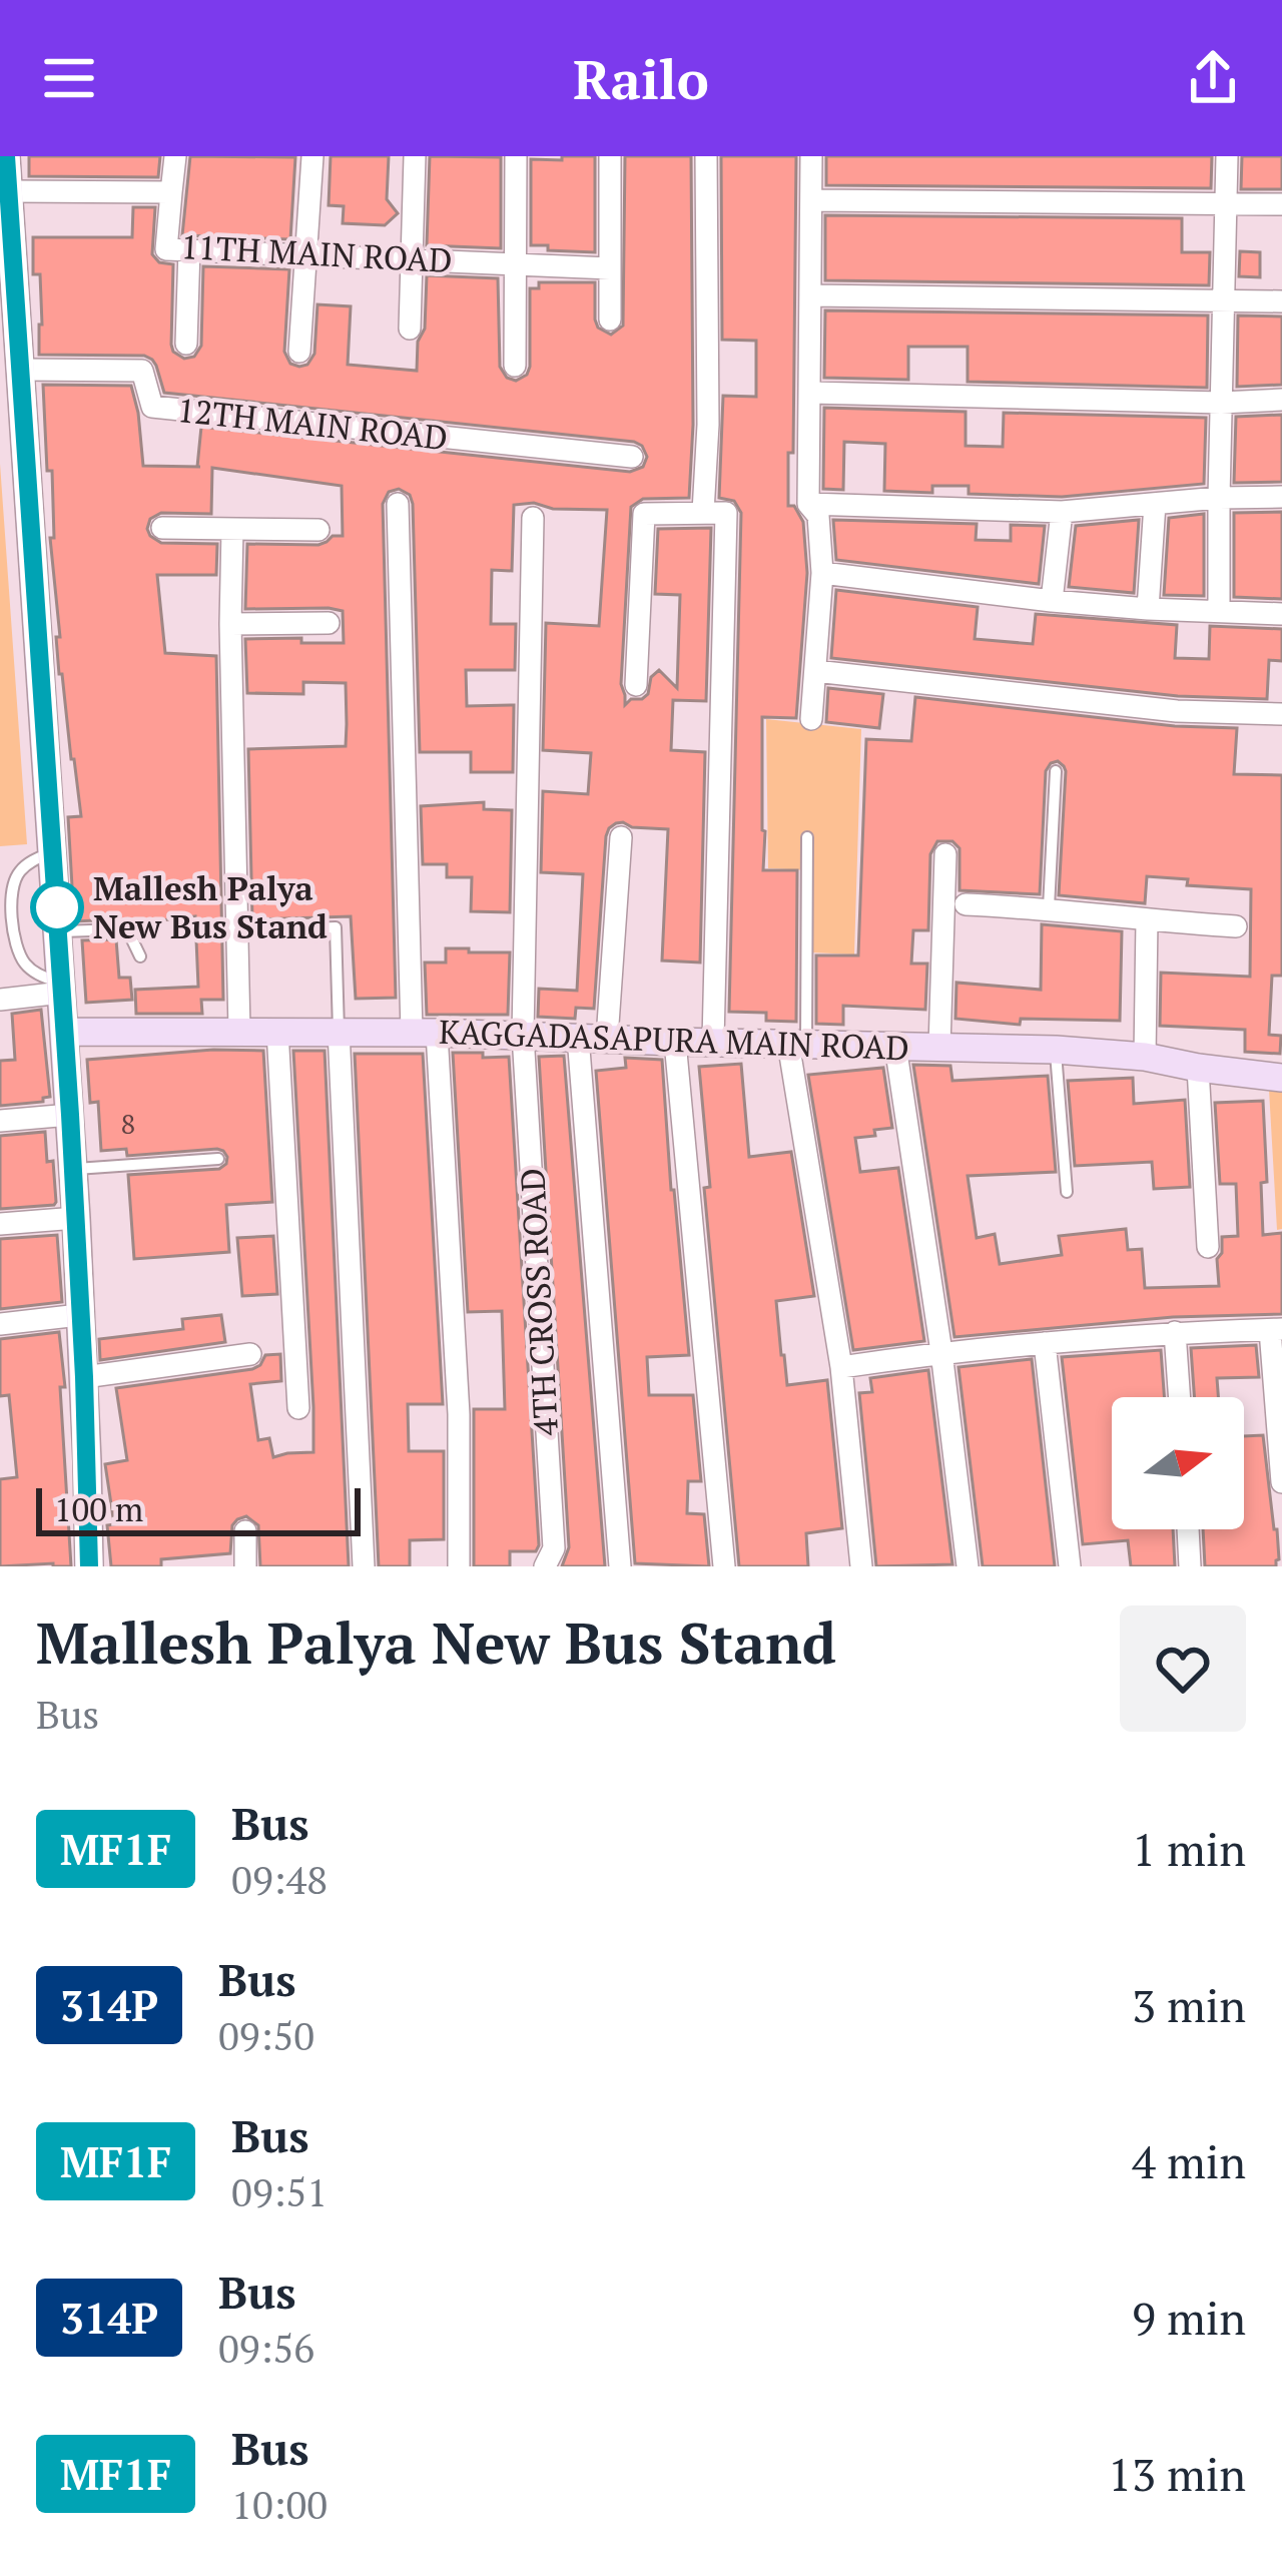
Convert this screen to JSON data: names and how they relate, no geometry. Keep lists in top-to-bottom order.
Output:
{
  "streets": {
    "main road": ["KAGGADASAPURA MAIN ROAD"],
    "street": ["11TH MAIN ROAD", "12TH MAIN ROAD", "4TH CROSS ROAD"]
  },
  "crossings": [
    ["KAGGADASAPURA MAIN ROAD", "4TH CROSS ROAD"]
  ],
  "places": ["Mallesh Palya New Bus Stand"],
  "lines": ["bus line MF1F"],
  "house_numbers": ["8"],
  "scale_bar": "100 m",
  "north": "right",
  "page": {
    "header": "Railo",
    "scale": "100 m",
    "heading": ["Mallesh Palya New Bus Stand", "Bus"],
    "list": [
      {
        "mark": "MF1F",
        "name": "Bus",
        "note": "09:48",
        "value": "1 min"
      },
      {
        "mark": "314P",
        "name": "Bus",
        "note": "09:50",
        "value": "3 min"
      },
      {
        "mark": "MF1F",
        "name": "Bus",
        "note": "09:51",
        "value": "4 min"
      },
      {
        "mark": "314P",
        "name": "Bus",
        "note": "09:56",
        "value": "9 min"
      },
      {
        "mark": "MF1F",
        "name": "Bus",
        "note": "10:00",
        "value": "13 min"
      }
    ]
  }
}
